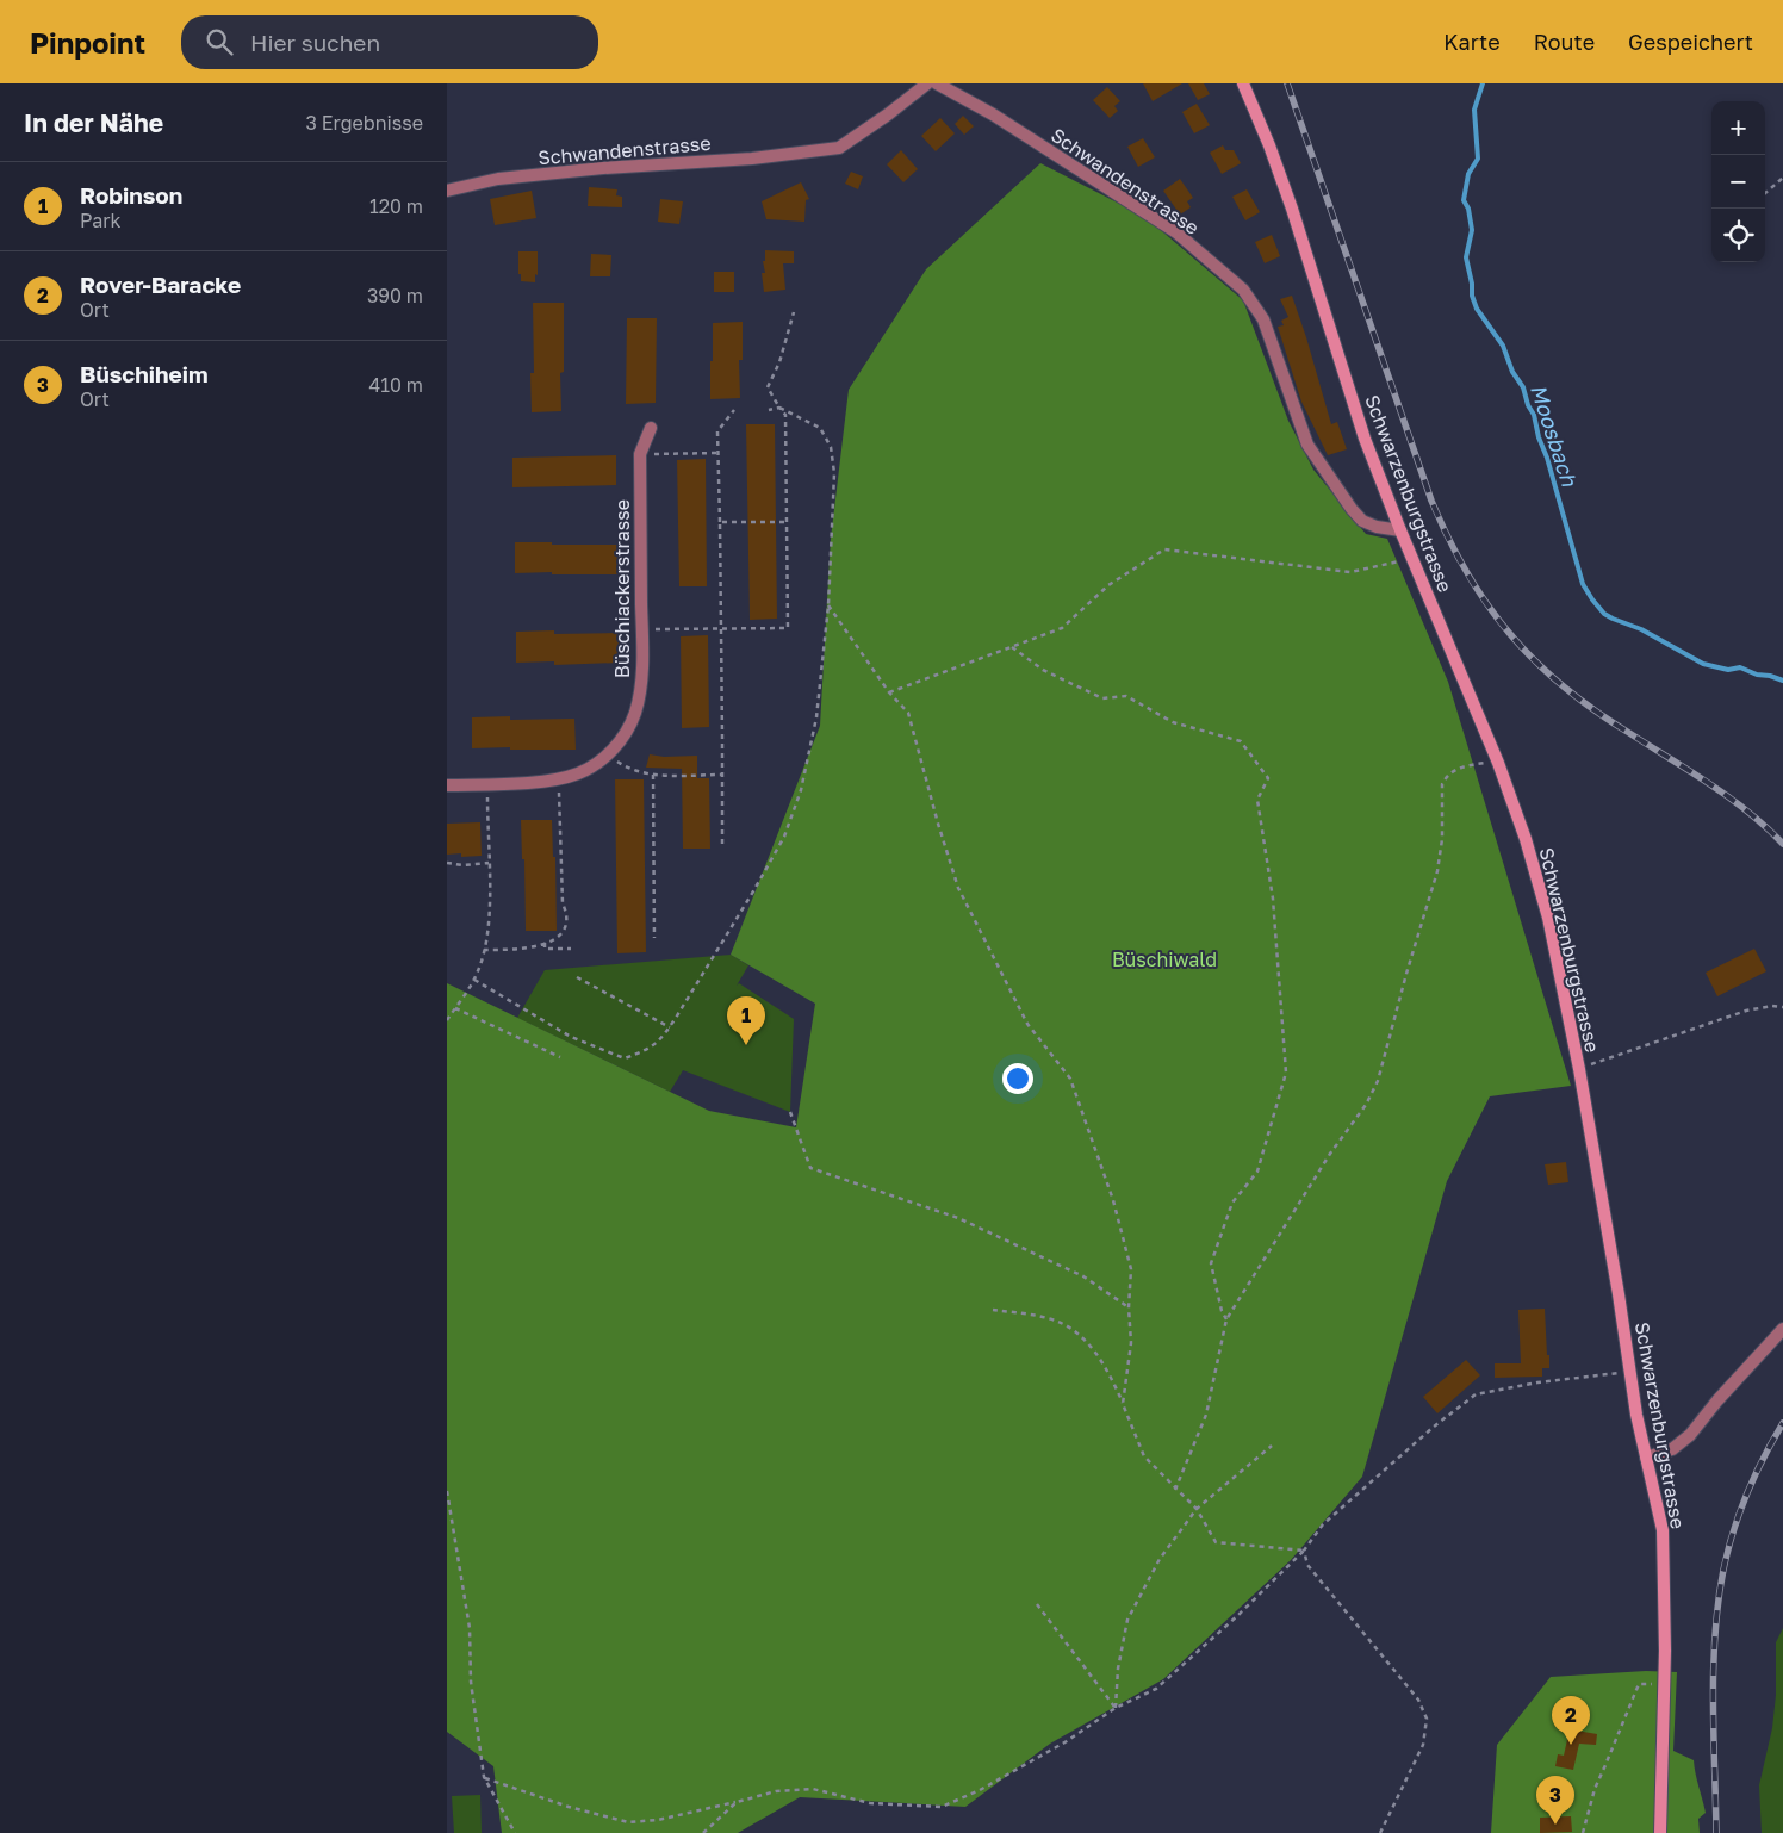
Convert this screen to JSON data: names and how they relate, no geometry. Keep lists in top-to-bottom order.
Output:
{
  "streets": {
    "main road": ["Schwarzenburgstrasse"],
    "street": ["Schwandenstrasse", "Büschiackerstrasse"]
  },
  "crossings": [
    ["Schwandenstrasse", "Schwarzenburgstrasse"]
  ],
  "water": ["Moosbach"],
  "parks": ["Büschiwald"],
  "page": {
    "header": "Pinpoint",
    "search": "Hier suchen",
    "nav": ["Karte", "Route", "Gespeichert"],
    "heading": ["In der Nähe", "3 Ergebnisse"],
    "map_buttons": ["+", "−"],
    "list": [
      {
        "mark": "1",
        "name": "Robinson",
        "note": "Park",
        "value": "120 m"
      },
      {
        "mark": "2",
        "name": "Rover-Baracke",
        "note": "Ort",
        "value": "390 m"
      },
      {
        "mark": "3",
        "name": "Büschiheim",
        "note": "Ort",
        "value": "410 m"
      }
    ],
    "pins": ["1", "2", "3"]
  }
}
